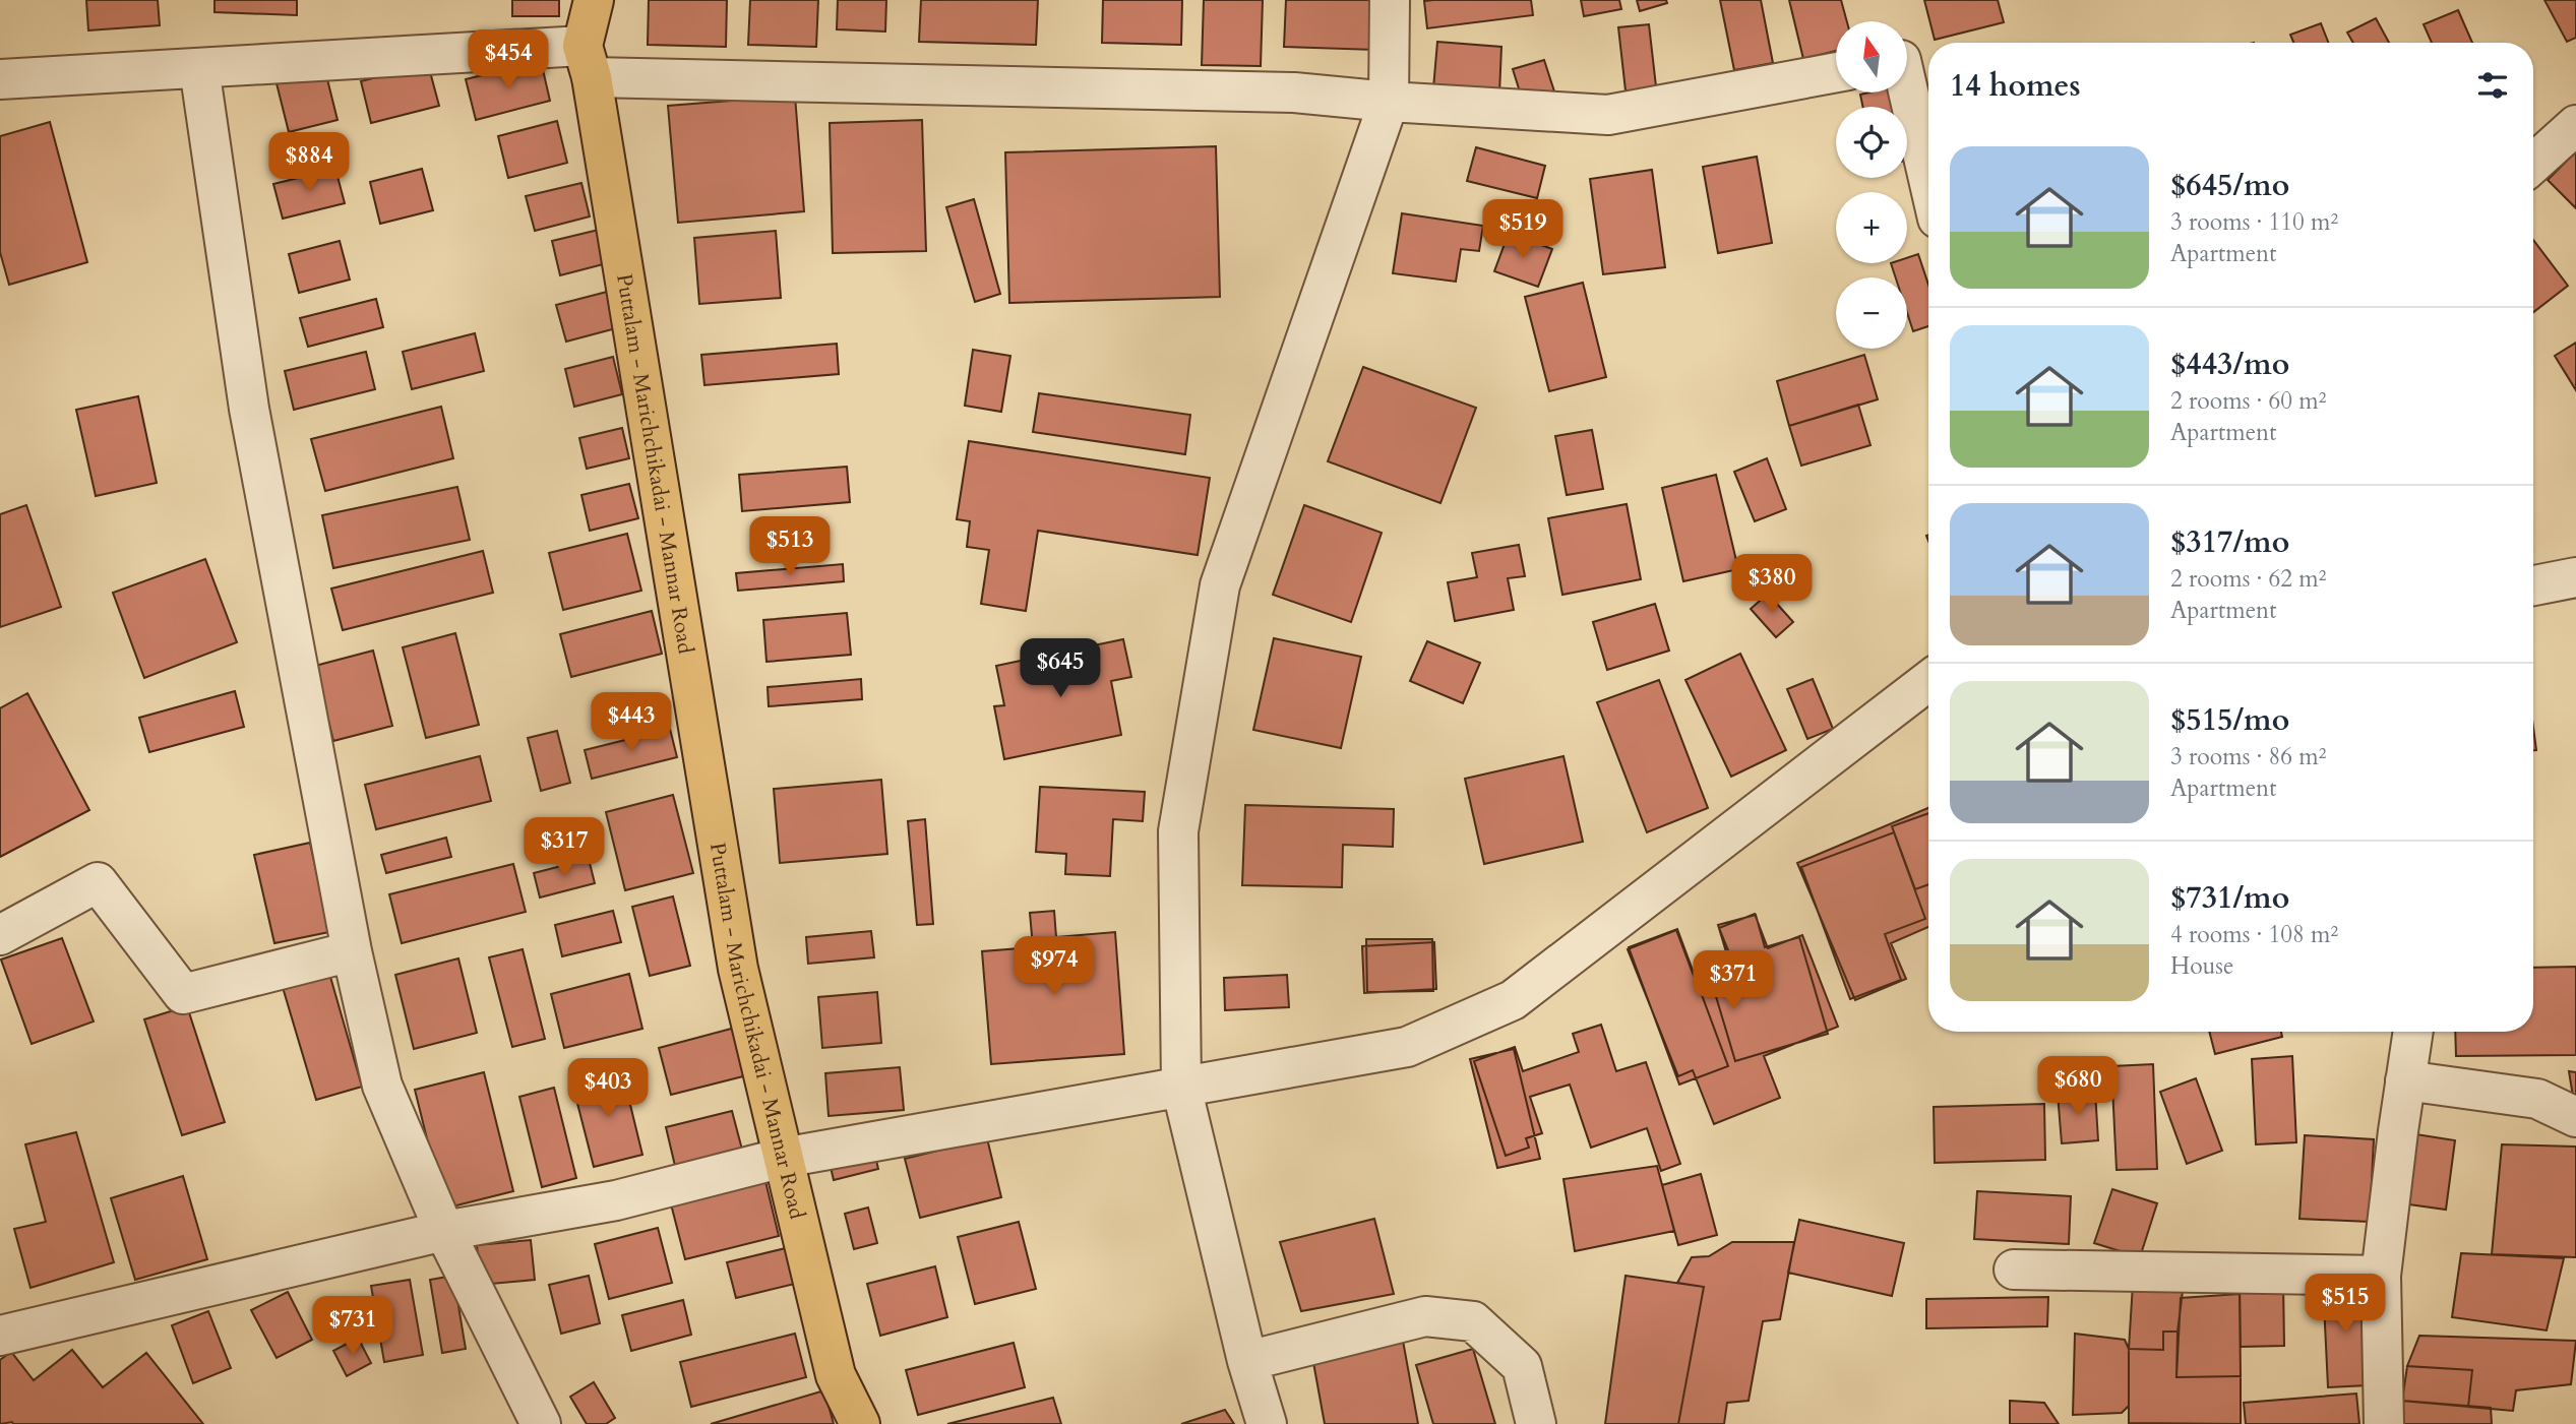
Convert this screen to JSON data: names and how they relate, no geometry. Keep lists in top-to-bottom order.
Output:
{
  "streets": {
    "main road": ["Puttalam - Marichchikadai - Mannar Road"]
  },
  "north": "top",
  "page": {
    "map_buttons": ["+", "−"],
    "price": [
      "$454",
      "$884",
      "$519",
      "$513",
      "$380",
      "$645",
      "$443",
      "$317",
      "$974",
      "$371",
      "$680",
      "$403",
      "$515",
      "$731"
    ],
    "heading": "14 homes",
    "list": [
      {
        "name": "$645/mo",
        "note": "3 rooms · 110 m² · Apartment"
      },
      {
        "name": "$443/mo",
        "note": "2 rooms · 60 m² · Apartment"
      },
      {
        "name": "$317/mo",
        "note": "2 rooms · 62 m² · Apartment"
      },
      {
        "name": "$515/mo",
        "note": "3 rooms · 86 m² · Apartment"
      },
      {
        "name": "$731/mo",
        "note": "4 rooms · 108 m² · House"
      }
    ]
  }
}
